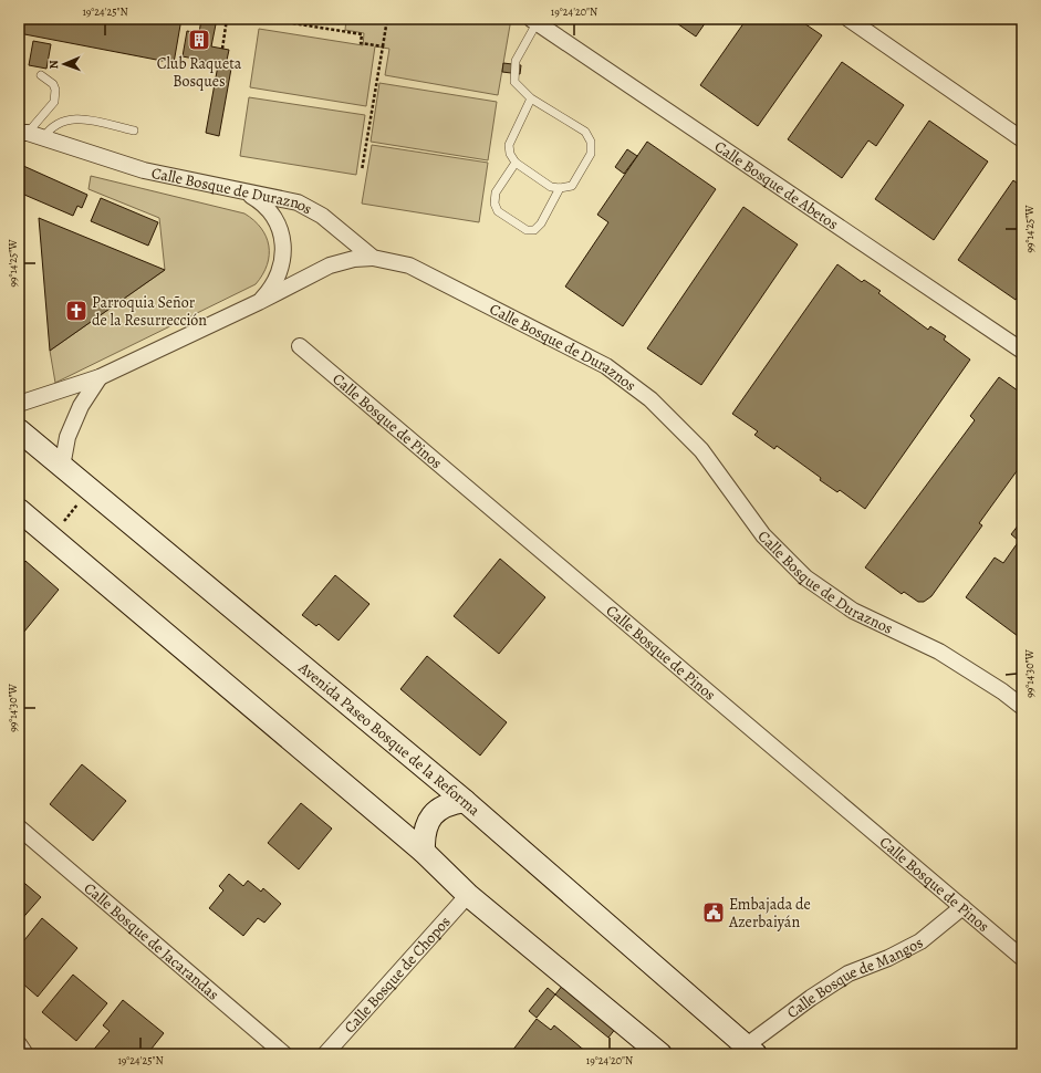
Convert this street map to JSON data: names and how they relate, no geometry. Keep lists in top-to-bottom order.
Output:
{
  "streets": {
    "main road": ["Avenida Paseo Bosque de la Reforma"],
    "street": [
      "Calle Bosque de Abetos",
      "Calle Bosque de Duraznos",
      "Calle Bosque de Pinos",
      "Calle Bosque de Jacarandas",
      "Calle Bosque de Chopos",
      "Calle Bosque de Mangos"
    ]
  },
  "crossings": [
    ["Calle Bosque de Pinos", "Calle Bosque de Mangos"],
    ["Avenida Paseo Bosque de la Reforma", "Calle Bosque de Mangos"]
  ],
  "places": {
    "building": ["Club Raqueta Bosques"],
    "church": ["Parroquia Señor de la Resurrección"],
    "public building": ["Embajada de Azerbaiyán"]
  },
  "north": "left",
  "coordinates": [
    "19°24'25\"N",
    "19°24'20\"N",
    "99°14'25\"W",
    "99°14'30\"W"
  ]
}
